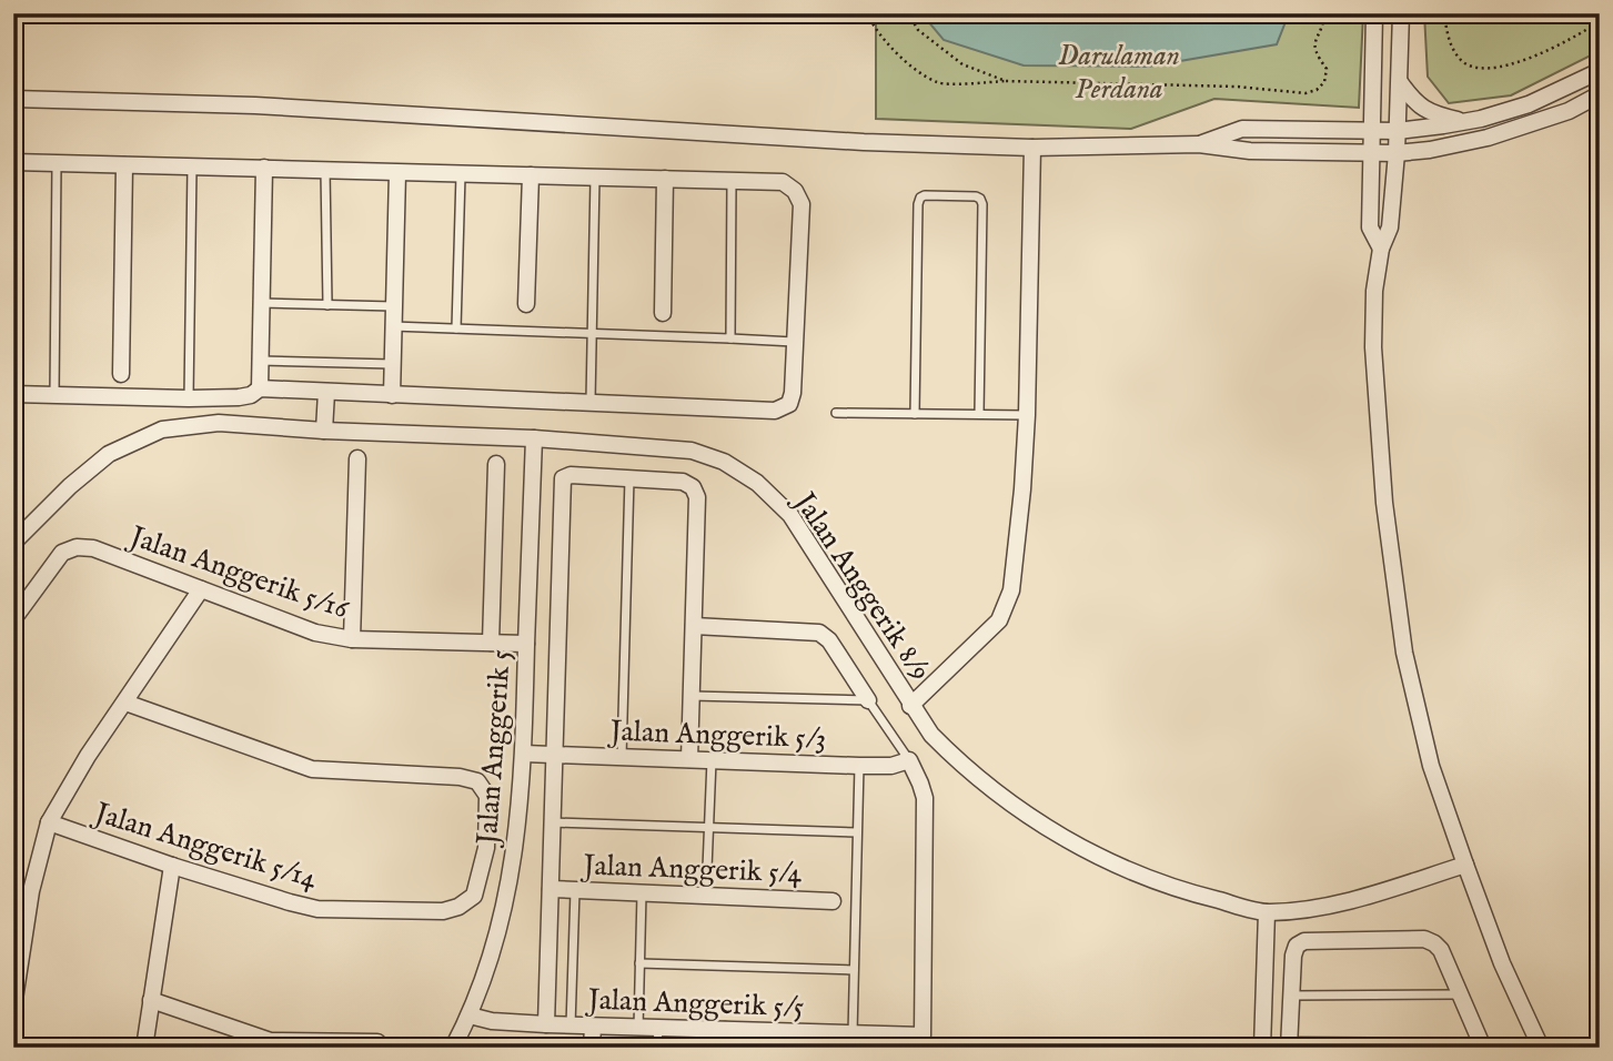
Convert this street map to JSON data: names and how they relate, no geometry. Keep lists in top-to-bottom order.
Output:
{
  "streets": {
    "street": [
      "Jalan Anggerik 5/16",
      "Jalan Anggerik 8/9",
      "Jalan Anggerik 5/3",
      "Jalan Anggerik 5",
      "Jalan Anggerik 5/14",
      "Jalan Anggerik 5/4",
      "Jalan Anggerik 5/5"
    ]
  },
  "crossings": [
    ["Jalan Anggerik 5/16", "Jalan Anggerik 5"],
    ["Jalan Anggerik 8/9", "Jalan Anggerik 5"],
    ["Jalan Anggerik 5/3", "Jalan Anggerik 5"],
    ["Jalan Anggerik 5", "Jalan Anggerik 5/5"]
  ],
  "parks": ["Darulaman Perdana"]
}
